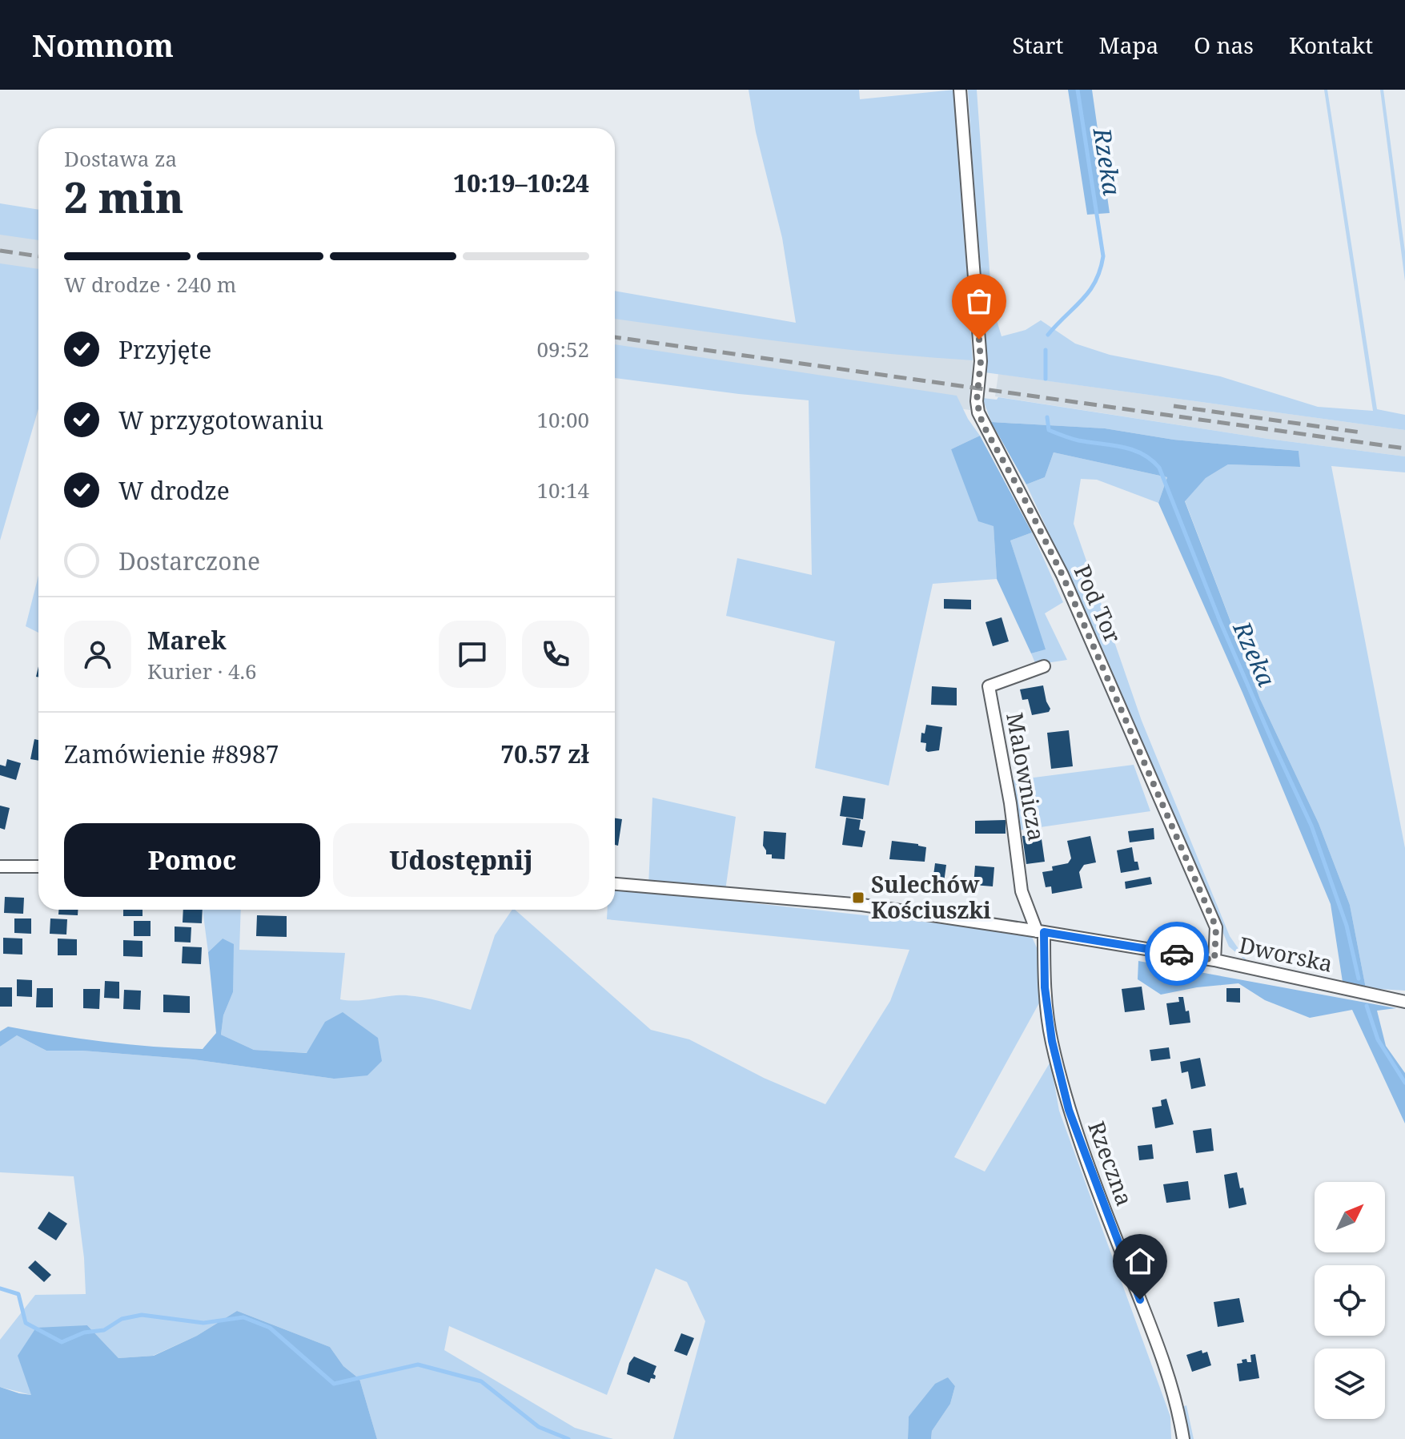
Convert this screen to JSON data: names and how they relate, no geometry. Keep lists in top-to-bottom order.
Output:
{
  "streets": {
    "street": [
      "Pod Tor",
      "Malownicza",
      "Dworska",
      "Rzeczna"
    ]
  },
  "crossings": [
    ["Pod Tor", "Dworska"],
    ["Malownicza", "Dworska"],
    ["Malownicza", "Rzeczna"],
    ["Dworska", "Rzeczna"]
  ],
  "water": ["Rzeka"],
  "places": {
    "transit": ["Sulechów Kościuszki"]
  },
  "north": "top right",
  "page": {
    "header": "Nomnom",
    "nav": [
      "Start",
      "Mapa",
      "O nas",
      "Kontakt"
    ],
    "heading": ["2 min", "Dostawa za", "10:19–10:24"],
    "panel": [
      "Marek",
      "Kurier · 4.6",
      "Zamówienie #8987",
      "70.57 zł"
    ],
    "bar": "W drodze · 240 m",
    "list": [
      ["Przyjęte", "09:52"],
      ["W przygotowaniu", "10:00"],
      ["W drodze", "10:14"],
      "Dostarczone"
    ],
    "buttons": ["Pomoc", "Udostępnij"]
  }
}
